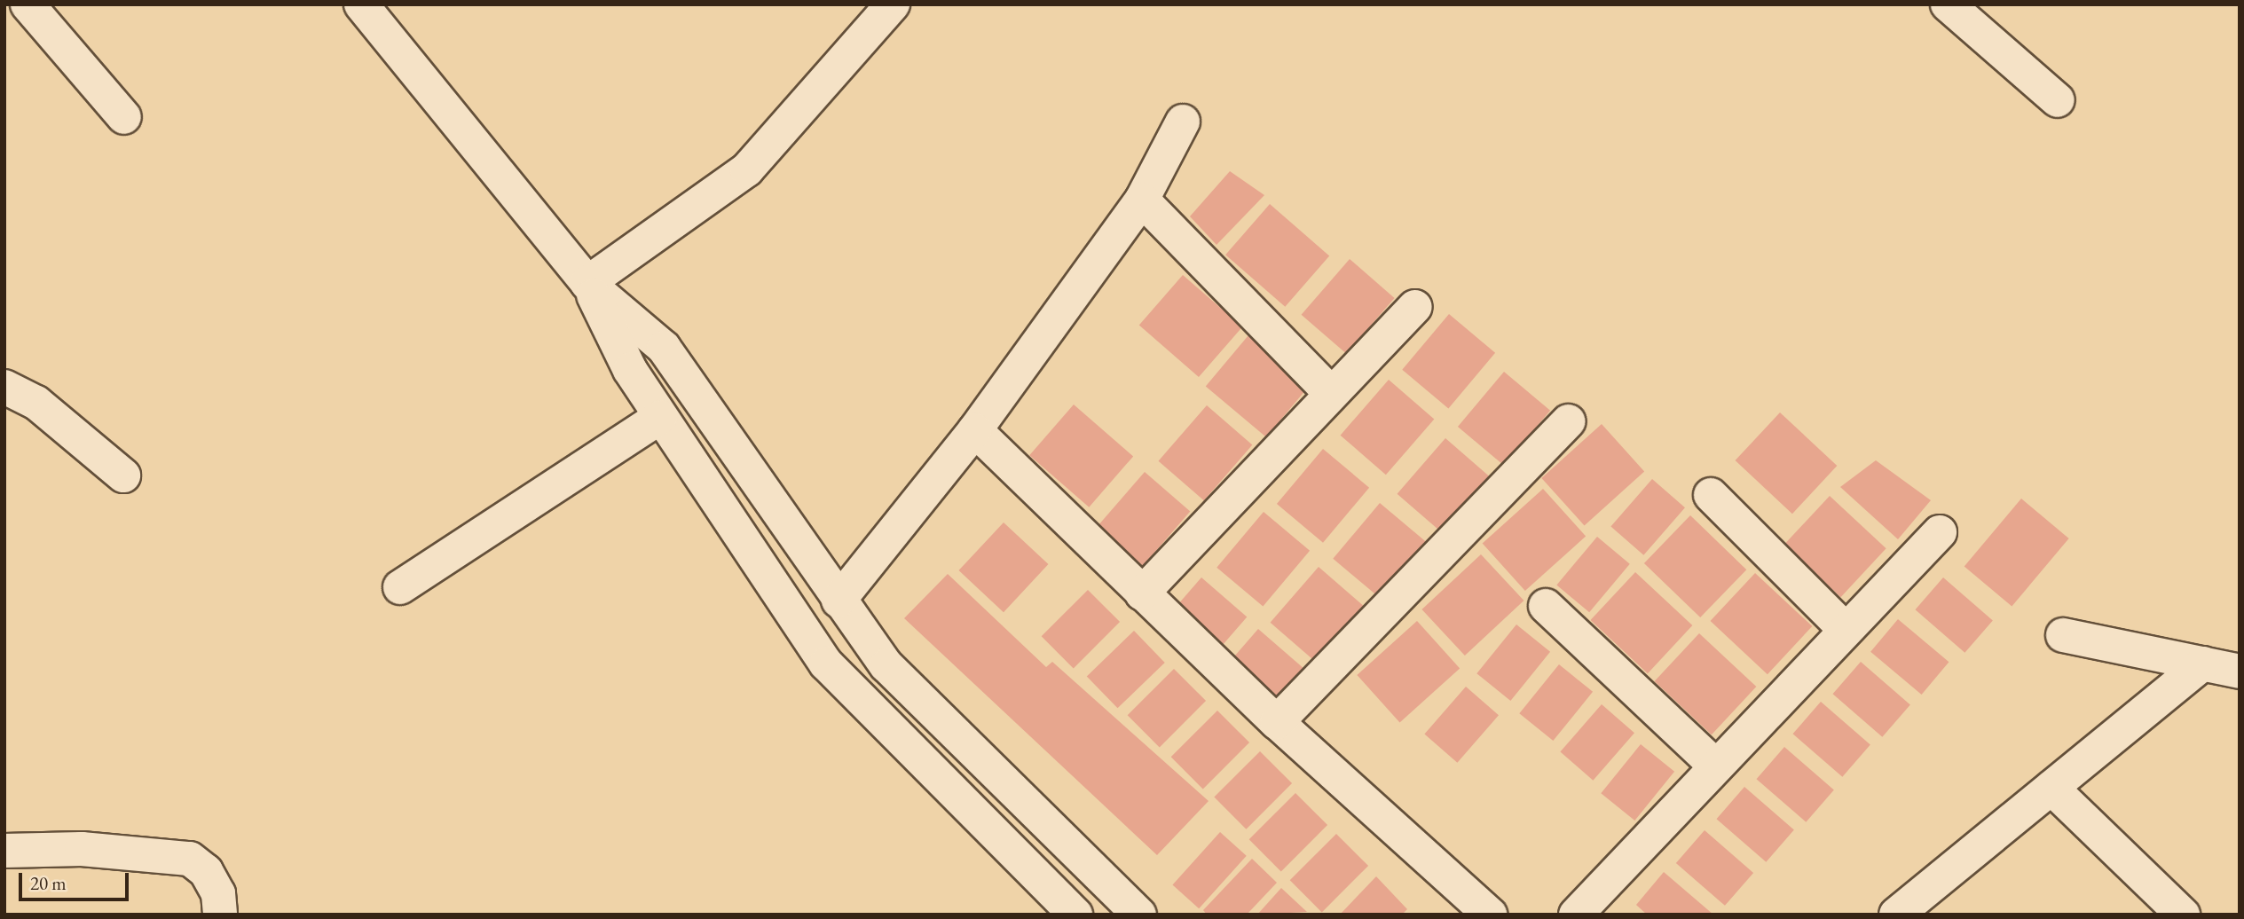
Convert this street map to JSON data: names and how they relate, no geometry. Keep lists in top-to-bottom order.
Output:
{
  "scale_bar": "20 m"
}
